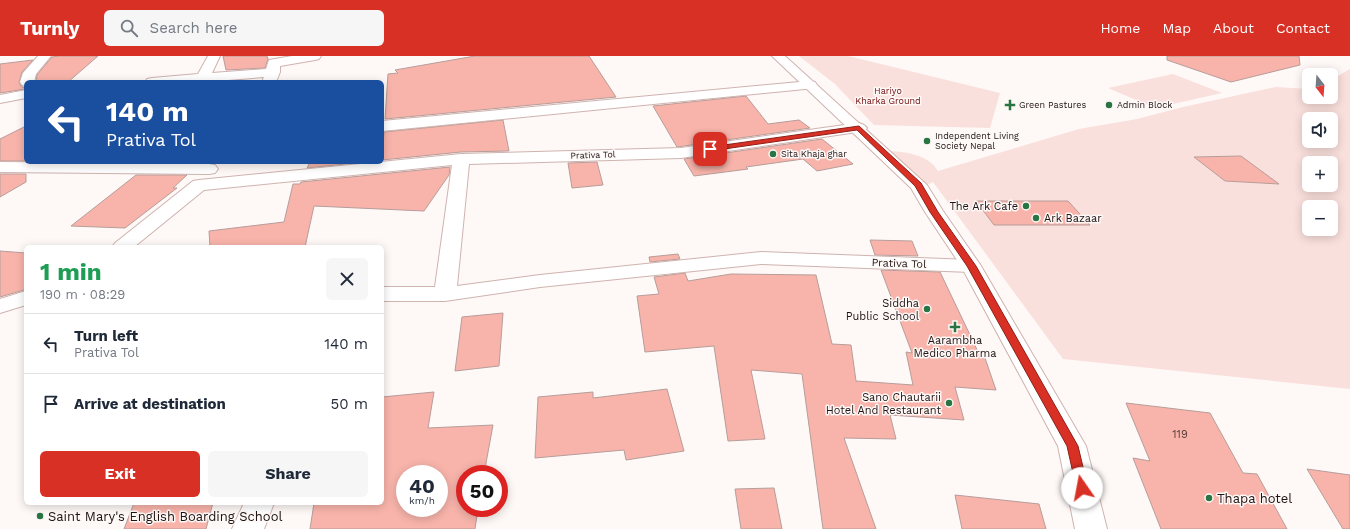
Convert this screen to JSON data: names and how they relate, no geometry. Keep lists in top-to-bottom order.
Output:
{
  "streets": {
    "street": ["Prativa Tol"]
  },
  "parks": ["Hariyo Kharka Ground"],
  "places": {
    "health": ["Green Pastures", "Aarambha Medico Pharma"],
    "other": [
      "Admin Block",
      "Independent Living Society Nepal",
      "Sita Khaja ghar",
      "The Ark Cafe",
      "Ark Bazaar",
      "Siddha Public School",
      "Sano Chautarii Hotel And Restaurant",
      "Thapa hotel",
      "Saint Mary's English Boarding School"
    ]
  },
  "house_numbers": ["119"],
  "north": "bottom",
  "page": {
    "header": "Turnly",
    "search": "Search here",
    "nav": [
      "Home",
      "Map",
      "About",
      "Contact"
    ],
    "map_buttons": ["+", "−"],
    "turn": ["140 m", "Prativa Tol"],
    "heading": ["1 min", "190 m · 08:29"],
    "list": [
      {
        "name": "Turn left",
        "note": "Prativa Tol",
        "value": "140 m"
      },
      {
        "name": "Arrive at destination",
        "value": "50 m"
      }
    ],
    "buttons": ["Exit", "Share"],
    "speed": "40 km/h",
    "limit": "50"
  }
}
